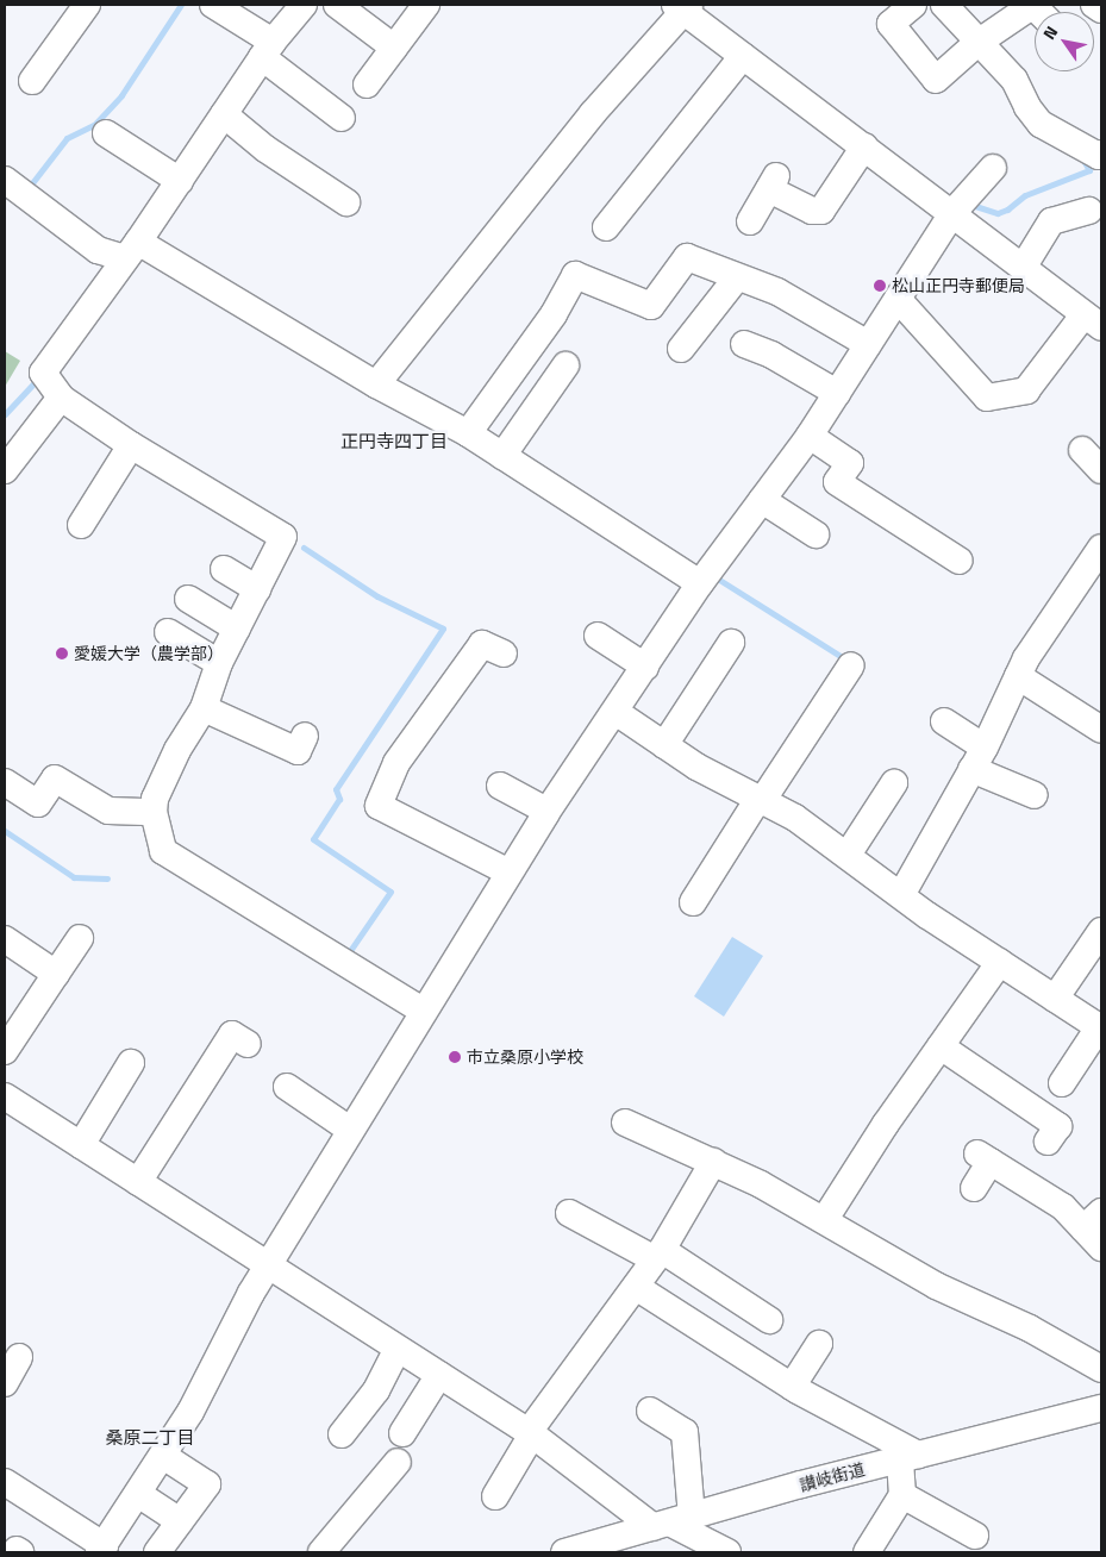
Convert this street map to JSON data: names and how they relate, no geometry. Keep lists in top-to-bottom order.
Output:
{
  "streets": {
    "street": ["讃岐街道"]
  },
  "districts": ["正円寺四丁目", "桑原二丁目"],
  "places": ["松山正円寺郵便局", "愛媛大学（農学部）", "市立桑原小学校"],
  "north": "top left"
}
